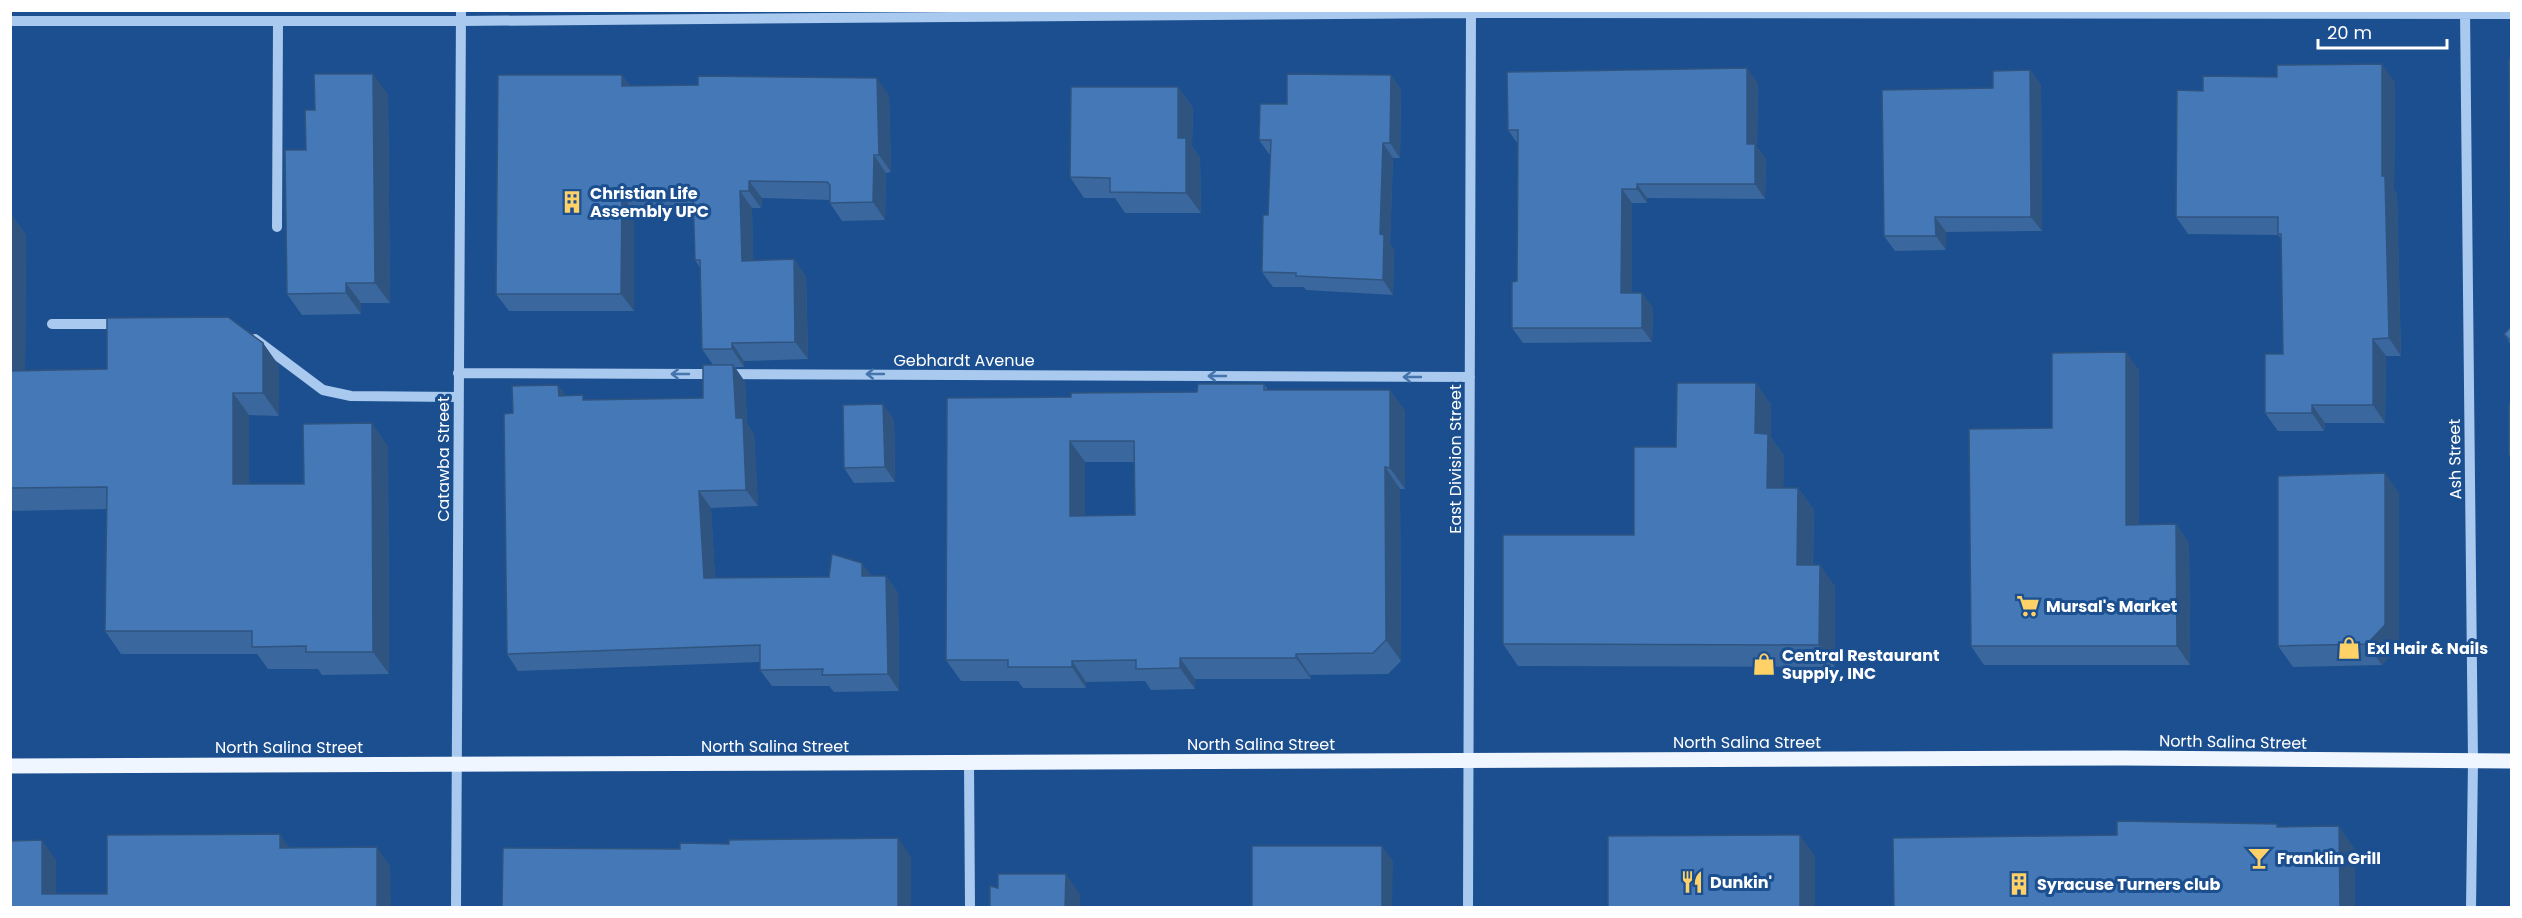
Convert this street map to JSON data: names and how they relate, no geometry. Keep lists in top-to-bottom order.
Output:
{
  "streets": {
    "main road": ["North Salina Street"],
    "street": [
      "Gebhardt Avenue",
      "Catawba Street",
      "East Division Street",
      "Ash Street"
    ]
  },
  "crossings": [
    ["Gebhardt Avenue", "Catawba Street"],
    ["Gebhardt Avenue", "East Division Street"],
    ["Catawba Street", "North Salina Street"],
    ["East Division Street", "North Salina Street"],
    ["Ash Street", "North Salina Street"]
  ],
  "one_way": ["Gebhardt Avenue"],
  "places": {
    "building": ["Christian Life Assembly UPC", "Syracuse Turners club"],
    "supermarket": ["Mursal's Market"],
    "shop": ["Exl Hair & Nails", "Central Restaurant Supply, INC"],
    "bar": ["Franklin Grill"],
    "restaurant": ["Dunkin'"]
  },
  "scale_bar": "20 m"
}
